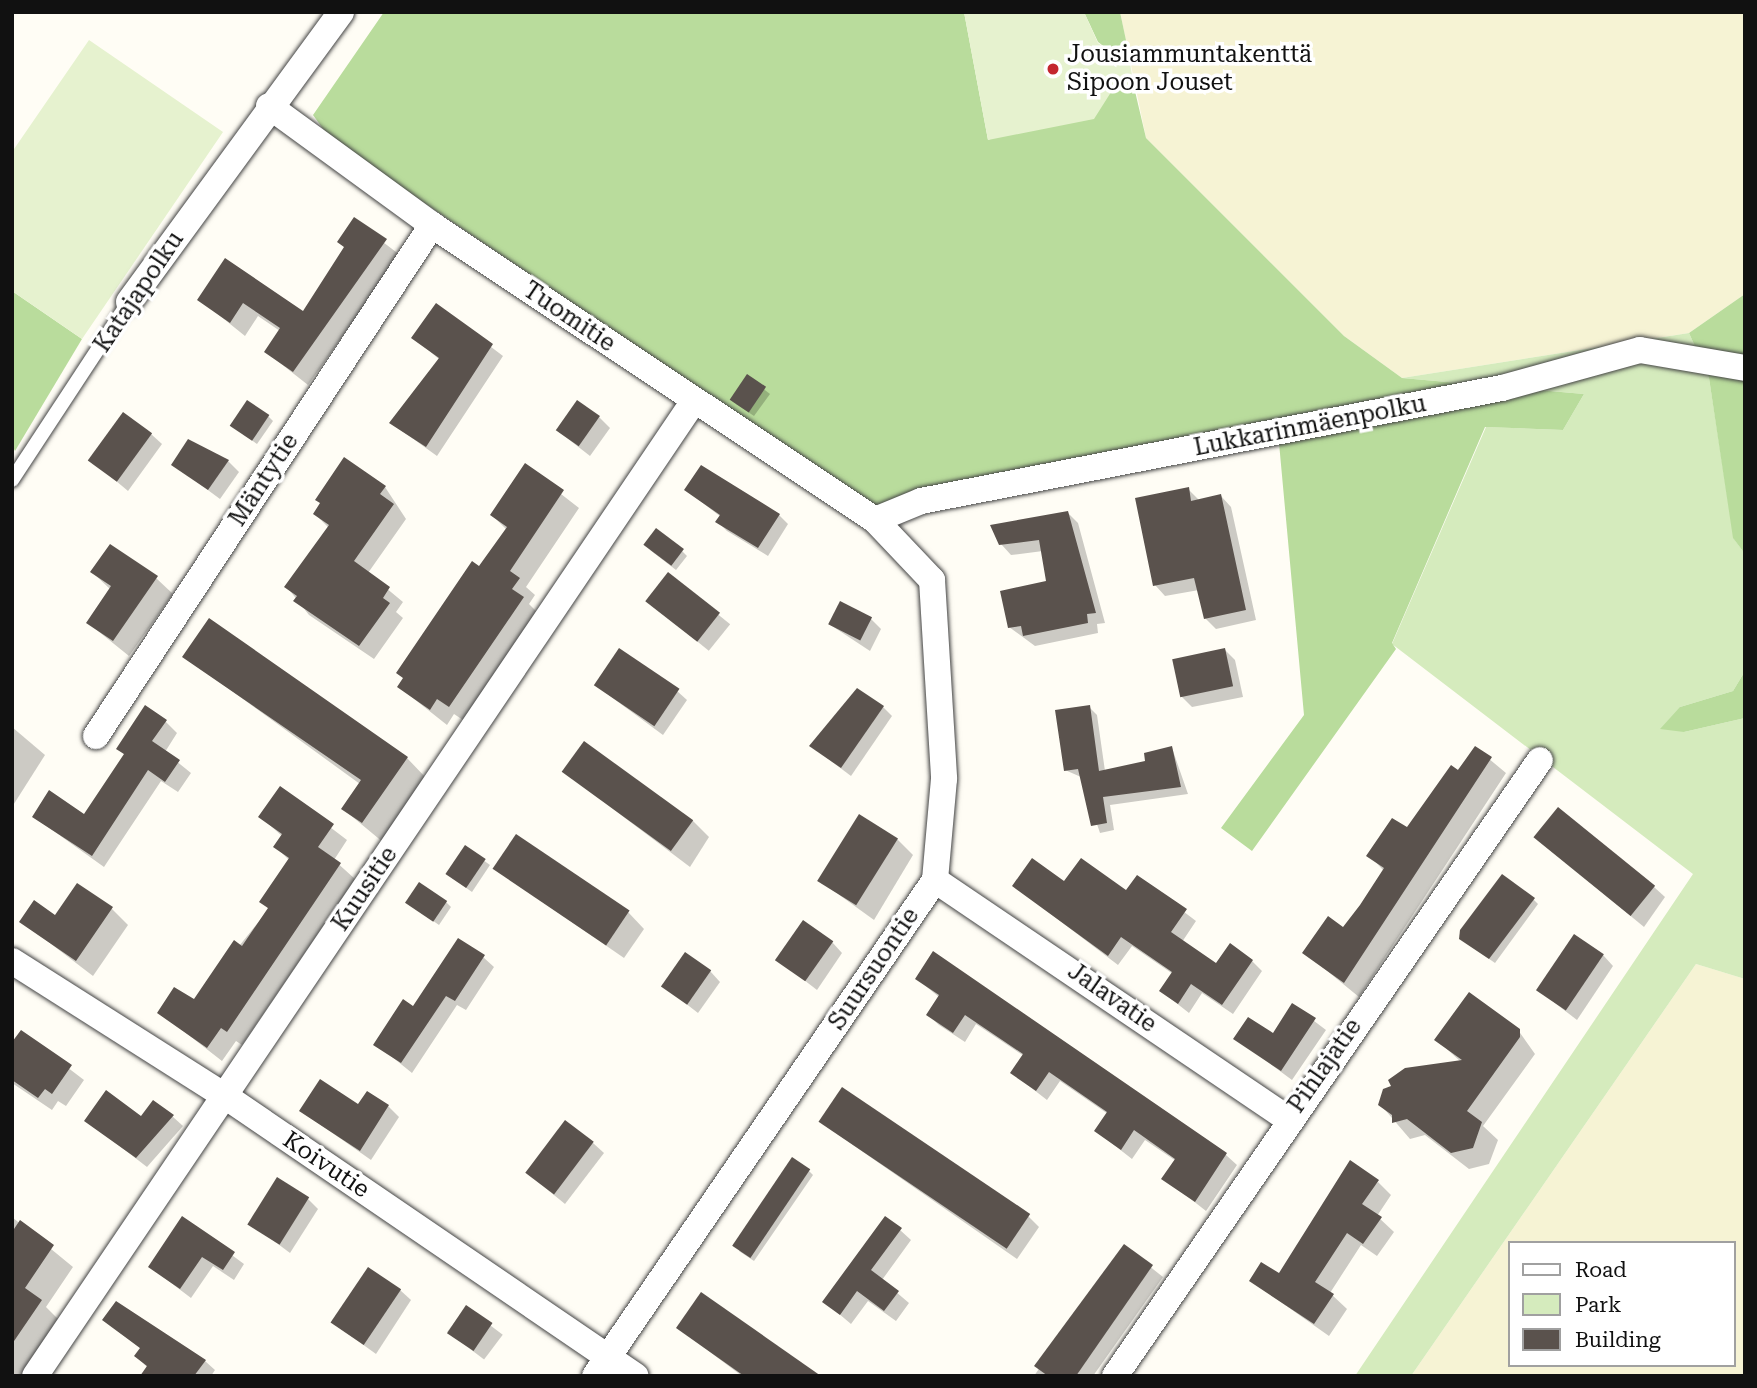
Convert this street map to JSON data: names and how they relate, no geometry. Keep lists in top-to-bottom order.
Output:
{
  "streets": {
    "street": [
      "Katajapolku",
      "Tuomitie",
      "Lukkarinmäenpolku",
      "Mäntytie",
      "Kuusitie",
      "Suursuontie",
      "Jalavatie",
      "Pihlajatie",
      "Koivutie"
    ]
  },
  "crossings": [
    ["Katajapolku", "Tuomitie"],
    ["Tuomitie", "Lukkarinmäenpolku"],
    ["Tuomitie", "Mäntytie"],
    ["Tuomitie", "Kuusitie"],
    ["Tuomitie", "Suursuontie"],
    ["Lukkarinmäenpolku", "Suursuontie"],
    ["Kuusitie", "Koivutie"],
    ["Suursuontie", "Jalavatie"],
    ["Suursuontie", "Koivutie"],
    ["Jalavatie", "Pihlajatie"]
  ],
  "places": ["Jousiammuntakenttä Sipoon Jouset"],
  "legend": ["Road", "Park", "Building"]
}
